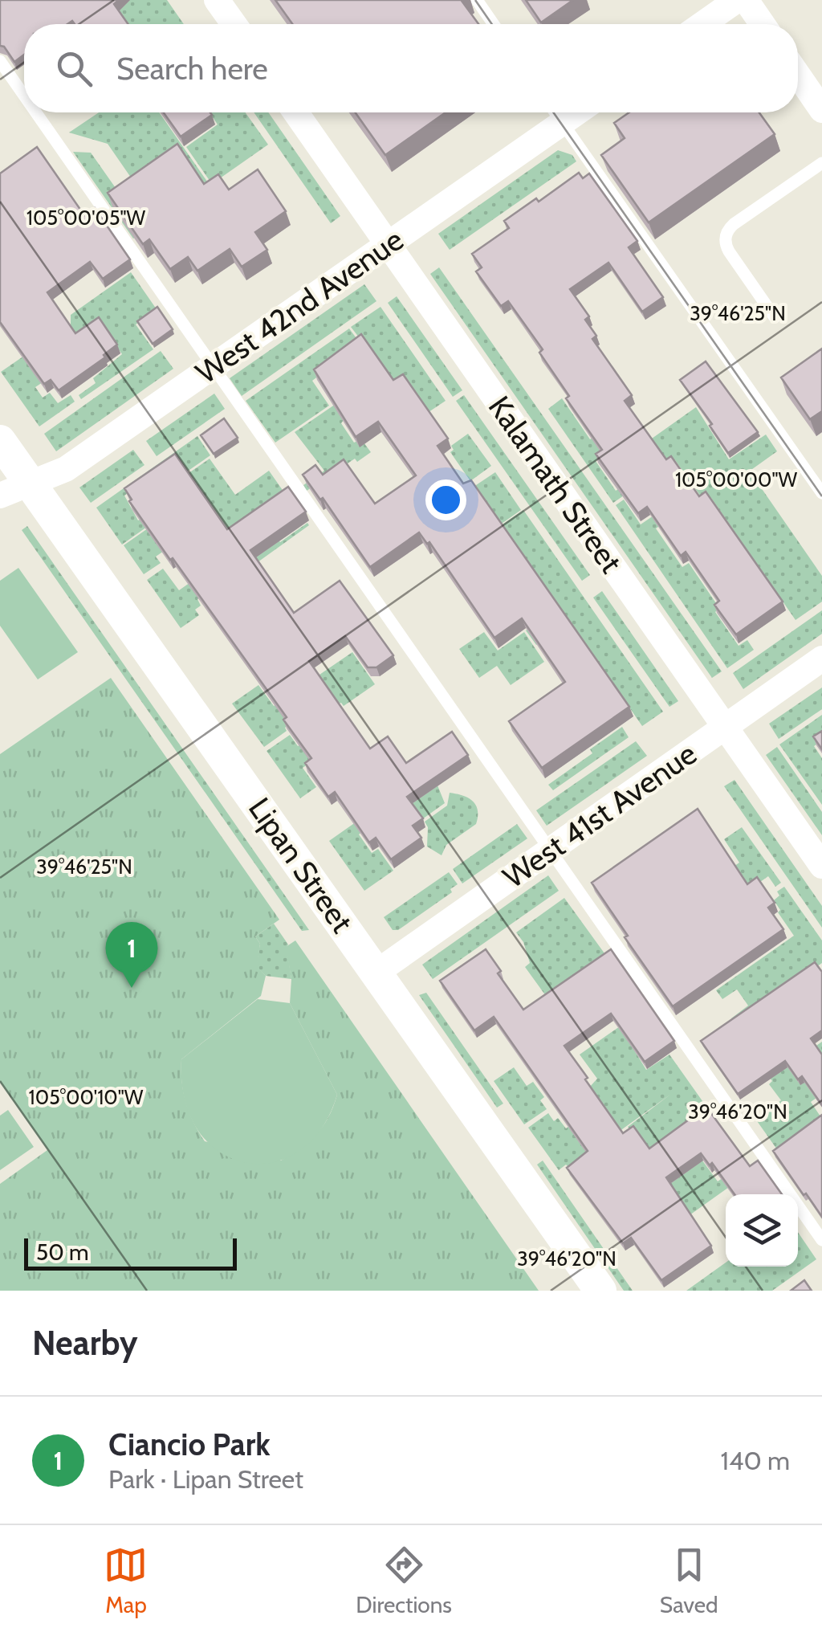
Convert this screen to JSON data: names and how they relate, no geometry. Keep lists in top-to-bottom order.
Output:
{
  "streets": {
    "street": [
      "West 42nd Avenue",
      "Kalamath Street",
      "West 41st Avenue",
      "Lipan Street"
    ]
  },
  "crossings": [
    ["West 42nd Avenue", "Kalamath Street"],
    ["West 42nd Avenue", "Lipan Street"],
    ["Kalamath Street", "West 41st Avenue"],
    ["West 41st Avenue", "Lipan Street"]
  ],
  "scale_bar": "50 m",
  "page": {
    "search": "Search here",
    "pins": "1",
    "scale": "50 m",
    "heading": "Nearby",
    "list": [
      {
        "mark": "1",
        "name": "Ciancio Park",
        "note": "Park · Lipan Street",
        "value": "140 m"
      }
    ],
    "nav": ["Map", "Directions", "Saved"]
  },
  "coordinates": [
    "105°00'05\"W",
    "39°46'25\"N",
    "105°00'00\"W",
    "105°00'10\"W",
    "39°46'20\"N"
  ]
}
